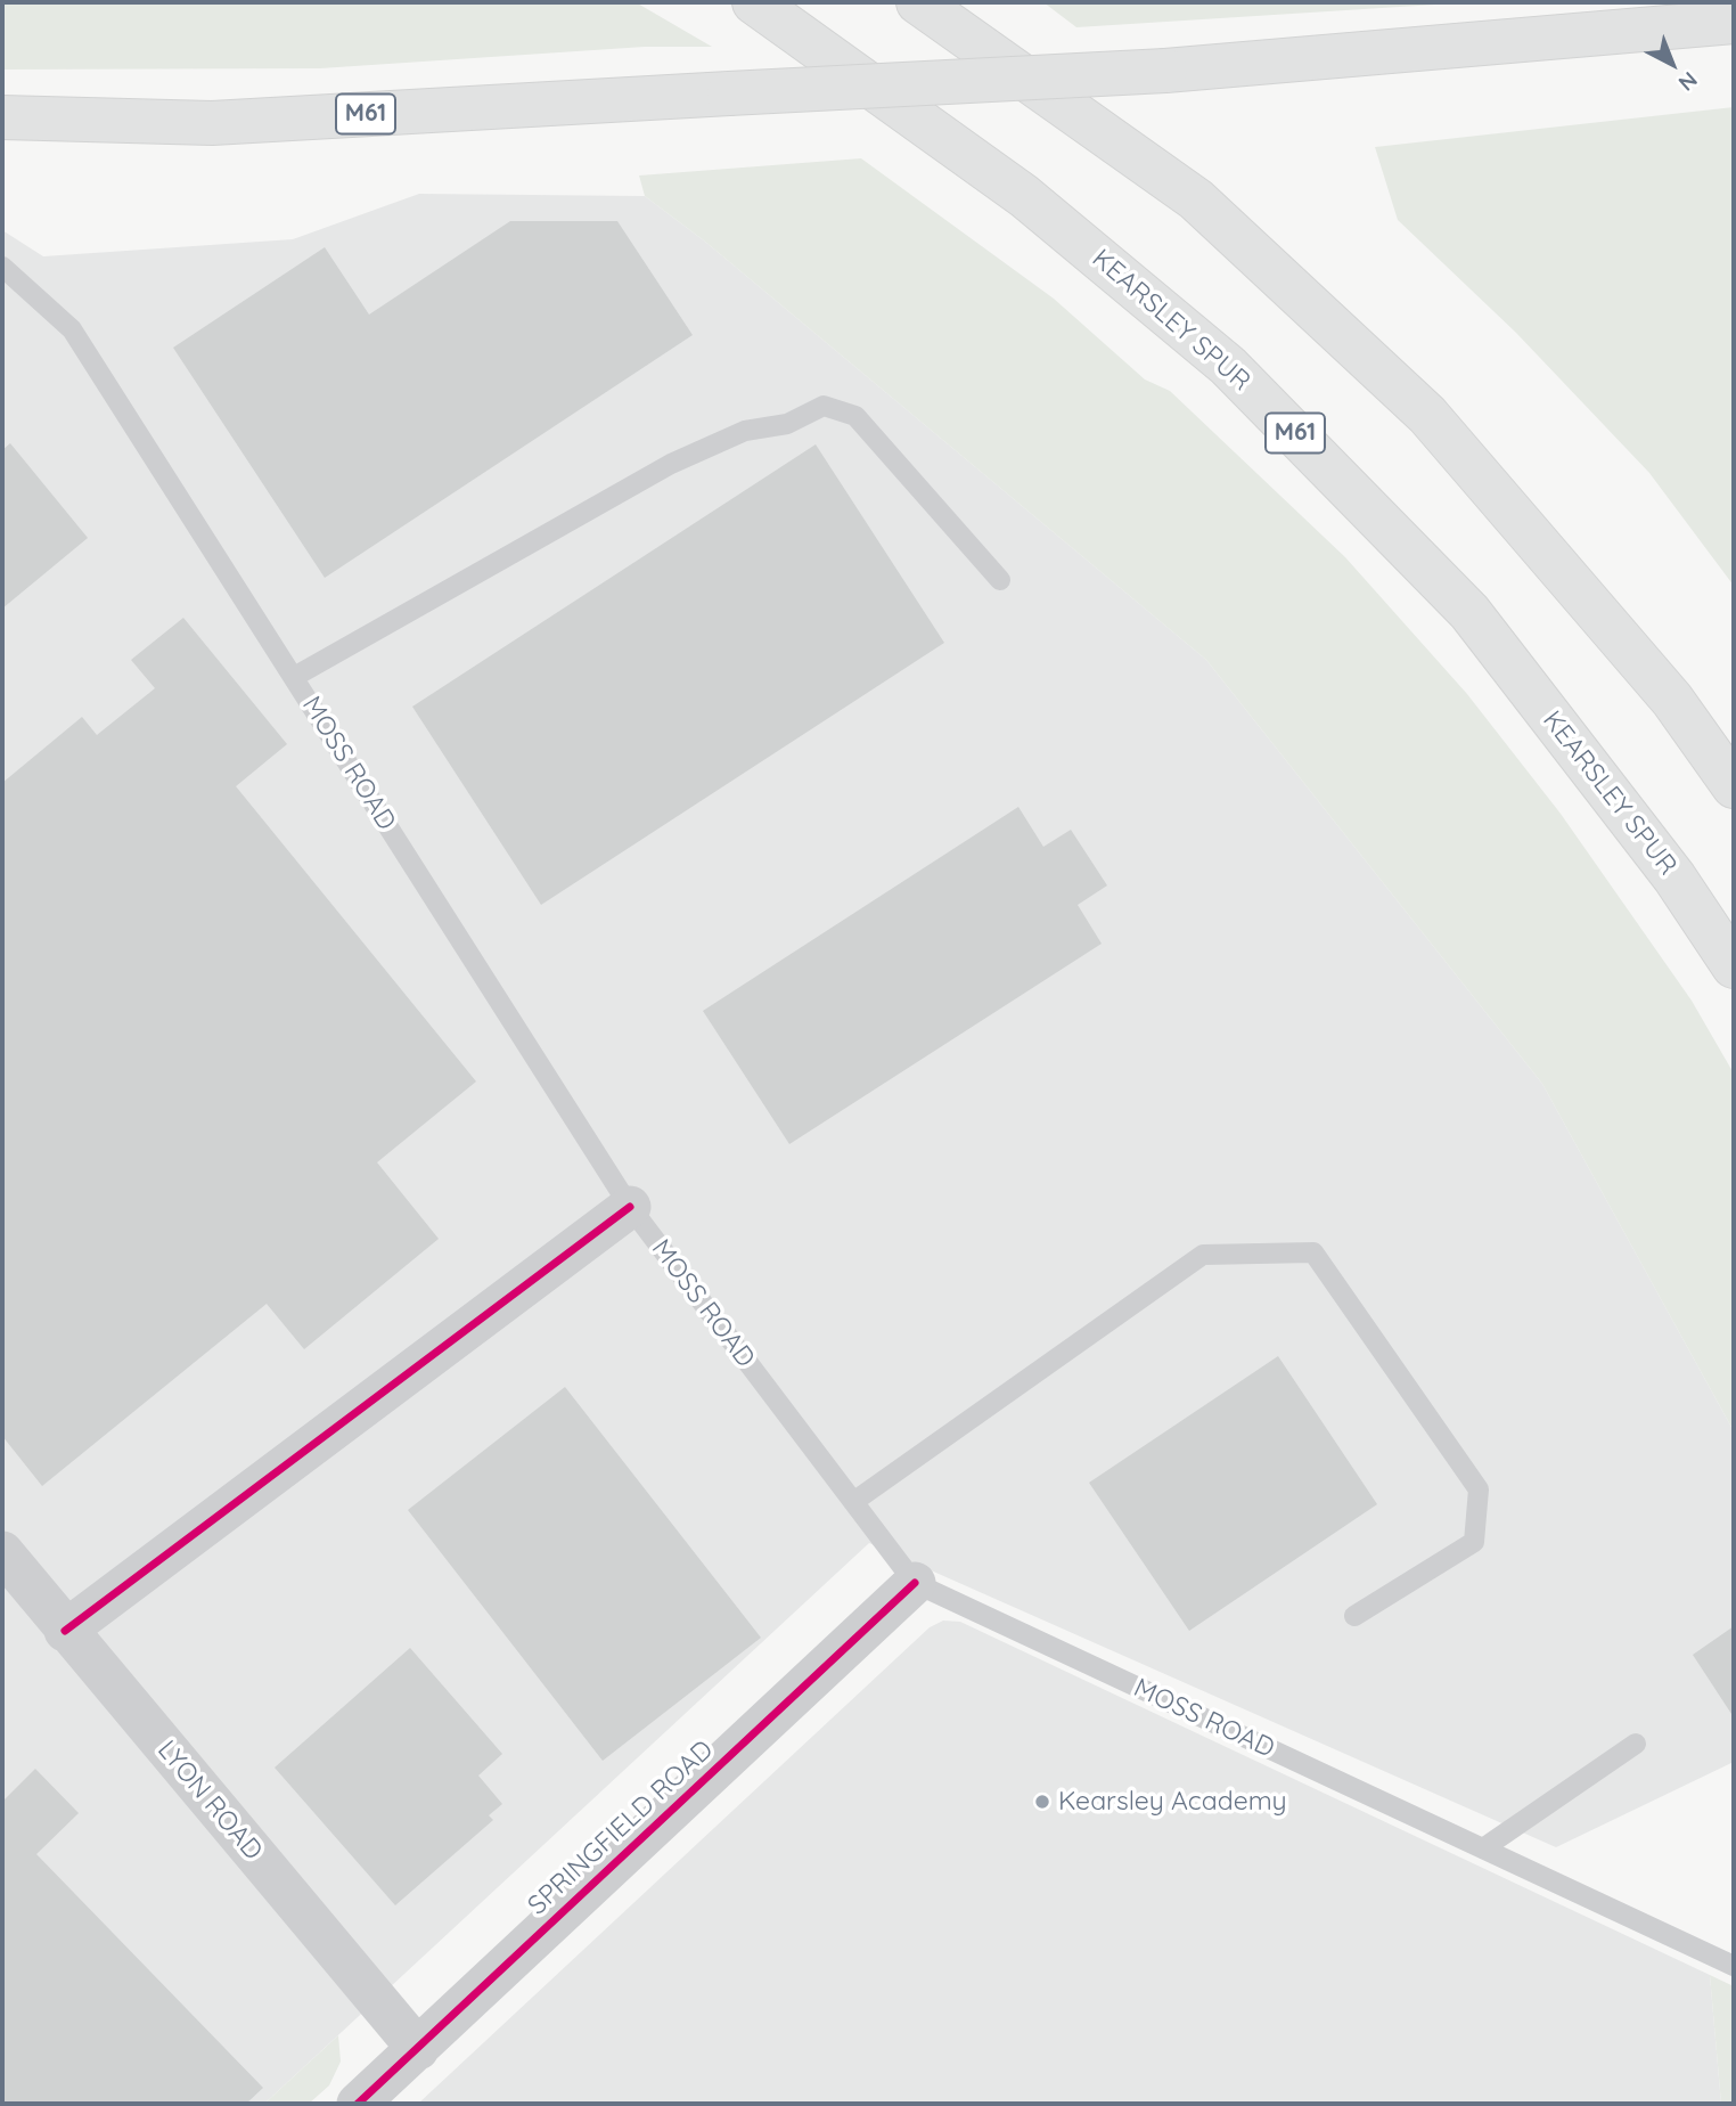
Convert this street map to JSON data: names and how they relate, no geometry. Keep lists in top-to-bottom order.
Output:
{
  "streets": {
    "highway": ["M61", "KEARSLEY SPUR"],
    "street": ["LYON ROAD", "SPRINGFIELD ROAD"],
    "lane": ["MOSS ROAD"]
  },
  "crossings": [
    ["MOSS ROAD", "SPRINGFIELD ROAD"],
    ["LYON ROAD", "SPRINGFIELD ROAD"]
  ],
  "places": ["Kearsley Academy"],
  "north": "bottom right"
}
